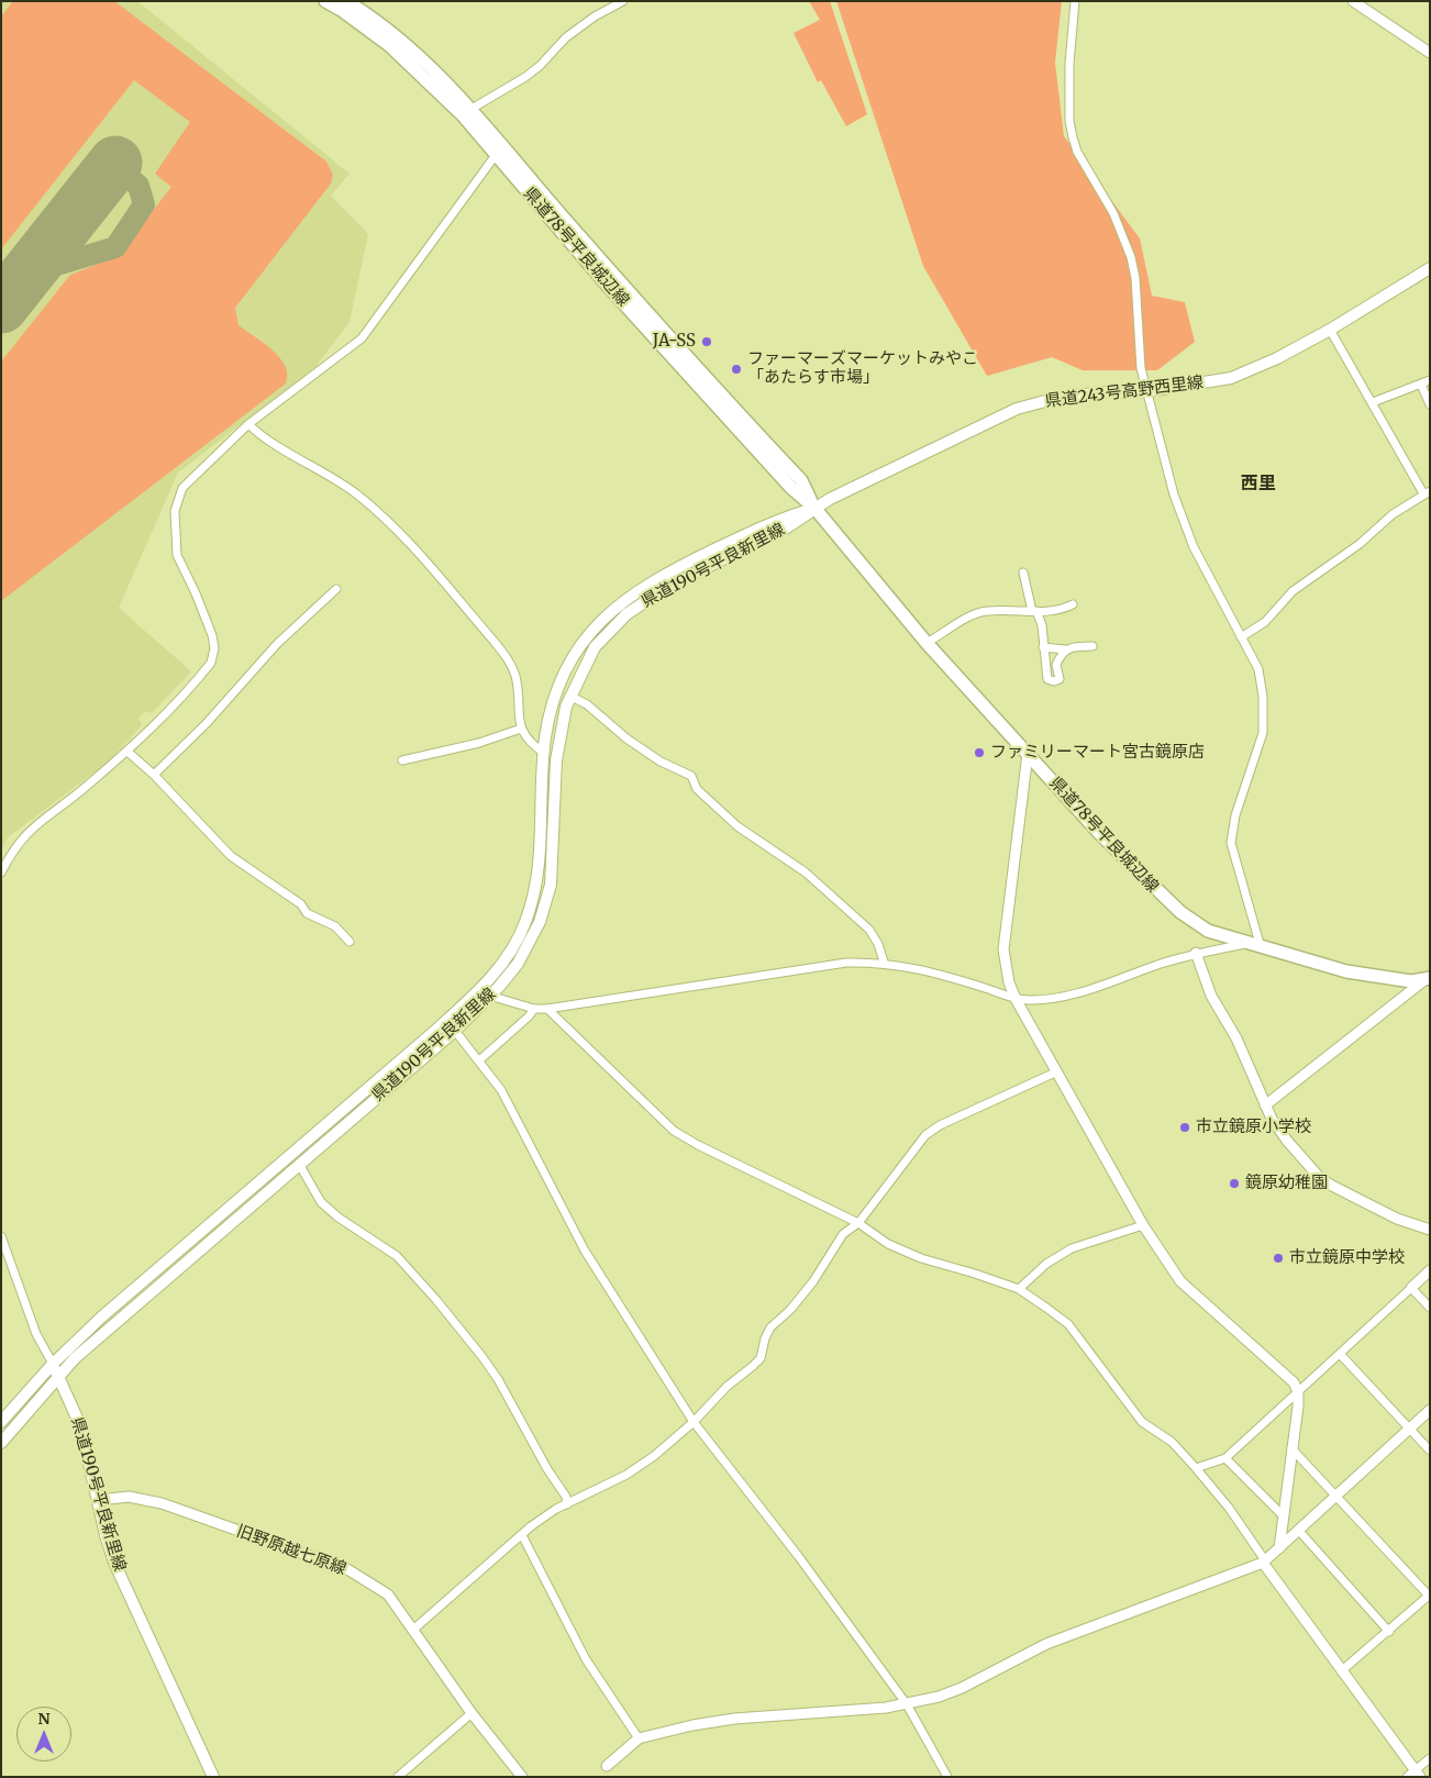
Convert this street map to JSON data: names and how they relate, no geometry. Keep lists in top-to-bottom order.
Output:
{
  "streets": {
    "main road": ["県道78号平良城辺線", "県道243号高野西里線", "県道190号平良新里線"],
    "street": ["旧野原越七原線"]
  },
  "crossings": [
    ["県道78号平良城辺線", "県道243号高野西里線"],
    ["県道78号平良城辺線", "県道190号平良新里線"],
    ["県道243号高野西里線", "県道190号平良新里線"],
    ["県道190号平良新里線", "旧野原越七原線"]
  ],
  "districts": ["西里"],
  "places": [
    "JA-SS",
    "ファーマーズマーケットみやこ 「あたらす市場」",
    "ファミリーマート宮古鏡原店",
    "市立鏡原小学校",
    "鏡原幼稚園",
    "市立鏡原中学校"
  ],
  "north": "top"
}
